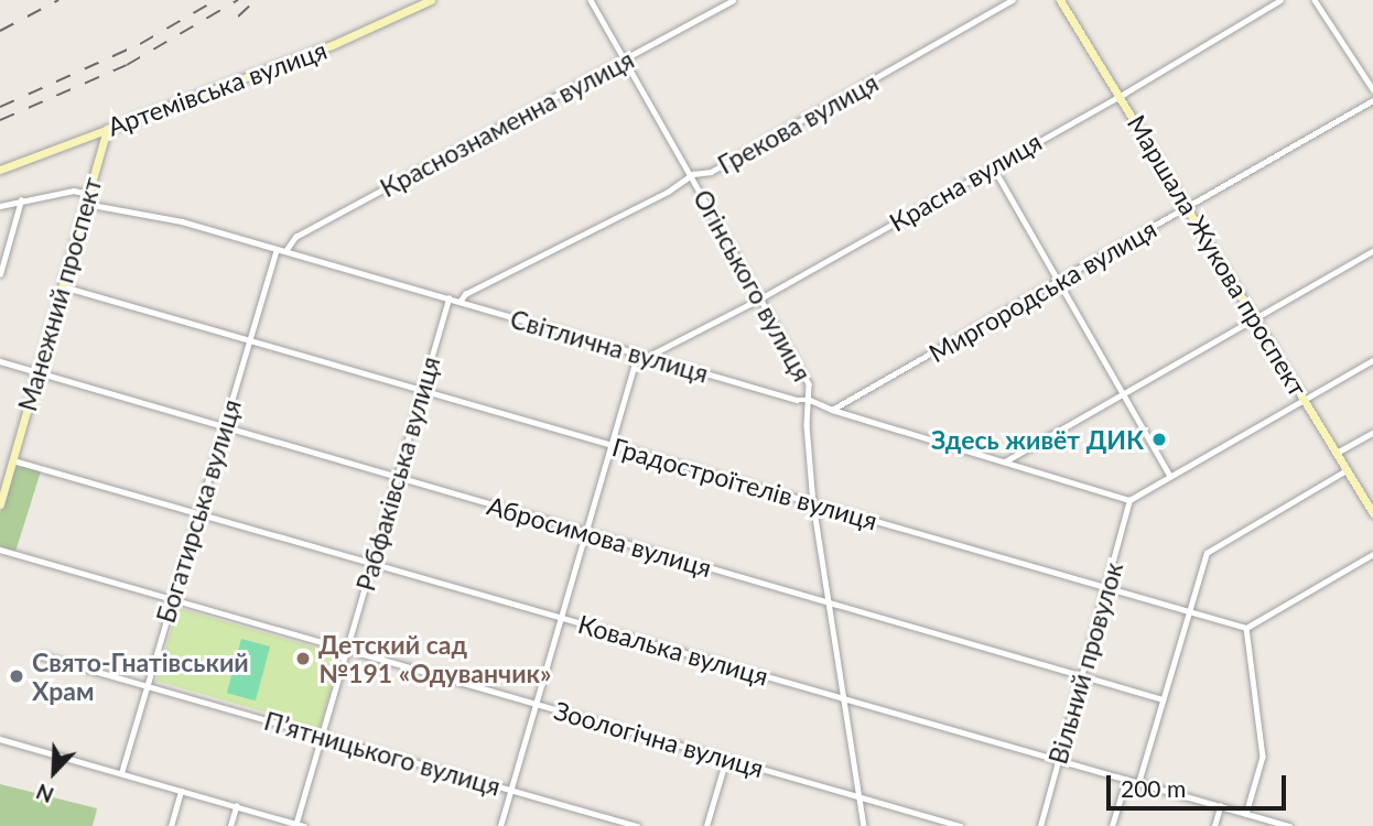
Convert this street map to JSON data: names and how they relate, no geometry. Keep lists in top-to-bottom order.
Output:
{
  "streets": {
    "street": [
      "Артемівська вулиця",
      "Краснознаменна вулиця",
      "Грекова вулиця",
      "Красна вулиця",
      "Маршала Жукова проспект",
      "Огінського вулиця",
      "Миргородська вулиця",
      "Манежний проспект",
      "Світлична вулиця",
      "Рабфаківська вулиця",
      "Градостроїтелiв вулиця",
      "Богатирська вулиця",
      "Абросимова вулиця",
      "Ковалька вулиця",
      "Вільний провулок",
      "Зоологічна вулиця",
      "П’ятницького вулиця"
    ]
  },
  "crossings": [
    ["Артемівська вулиця", "Манежний проспект"],
    ["Краснознаменна вулиця", "Огінського вулиця"],
    ["Краснознаменна вулиця", "Світлична вулиця"],
    ["Грекова вулиця", "Огінського вулиця"],
    ["Грекова вулиця", "Світлична вулиця"],
    ["Красна вулиця", "Маршала Жукова проспект"],
    ["Красна вулиця", "Огінського вулиця"],
    ["Красна вулиця", "Світлична вулиця"],
    ["Маршала Жукова проспект", "Миргородська вулиця"],
    ["Огінського вулиця", "Світлична вулиця"],
    ["Огінського вулиця", "Градостроїтелiв вулиця"],
    ["Огінського вулиця", "Абросимова вулиця"],
    ["Огінського вулиця", "Ковалька вулиця"],
    ["Огінського вулиця", "Зоологічна вулиця"],
    ["Миргородська вулиця", "Світлична вулиця"],
    ["Манежний проспект", "Світлична вулиця"],
    ["Манежний проспект", "Градостроїтелiв вулиця"],
    ["Манежний проспект", "Абросимова вулиця"],
    ["Манежний проспект", "Ковалька вулиця"],
    ["Світлична вулиця", "Рабфаківська вулиця"],
    ["Світлична вулиця", "Богатирська вулиця"],
    ["Світлична вулиця", "Вільний провулок"],
    ["Рабфаківська вулиця", "Градостроїтелiв вулиця"],
    ["Рабфаківська вулиця", "Абросимова вулиця"],
    ["Рабфаківська вулиця", "Ковалька вулиця"],
    ["Рабфаківська вулиця", "Зоологічна вулиця"],
    ["Рабфаківська вулиця", "П’ятницького вулиця"],
    ["Градостроїтелiв вулиця", "Богатирська вулиця"],
    ["Градостроїтелiв вулиця", "Вільний провулок"],
    ["Богатирська вулиця", "Абросимова вулиця"],
    ["Богатирська вулиця", "Ковалька вулиця"],
    ["Богатирська вулиця", "Зоологічна вулиця"],
    ["Богатирська вулиця", "П’ятницького вулиця"],
    ["Абросимова вулиця", "Вільний провулок"],
    ["Ковалька вулиця", "Вільний провулок"]
  ],
  "places": ["Здесь живёт ДИК", "Детский сад №191 «Одуванчик»", "Свято-Гнатівський Храм"],
  "scale_bar": "200 m",
  "north": "bottom left"
}
